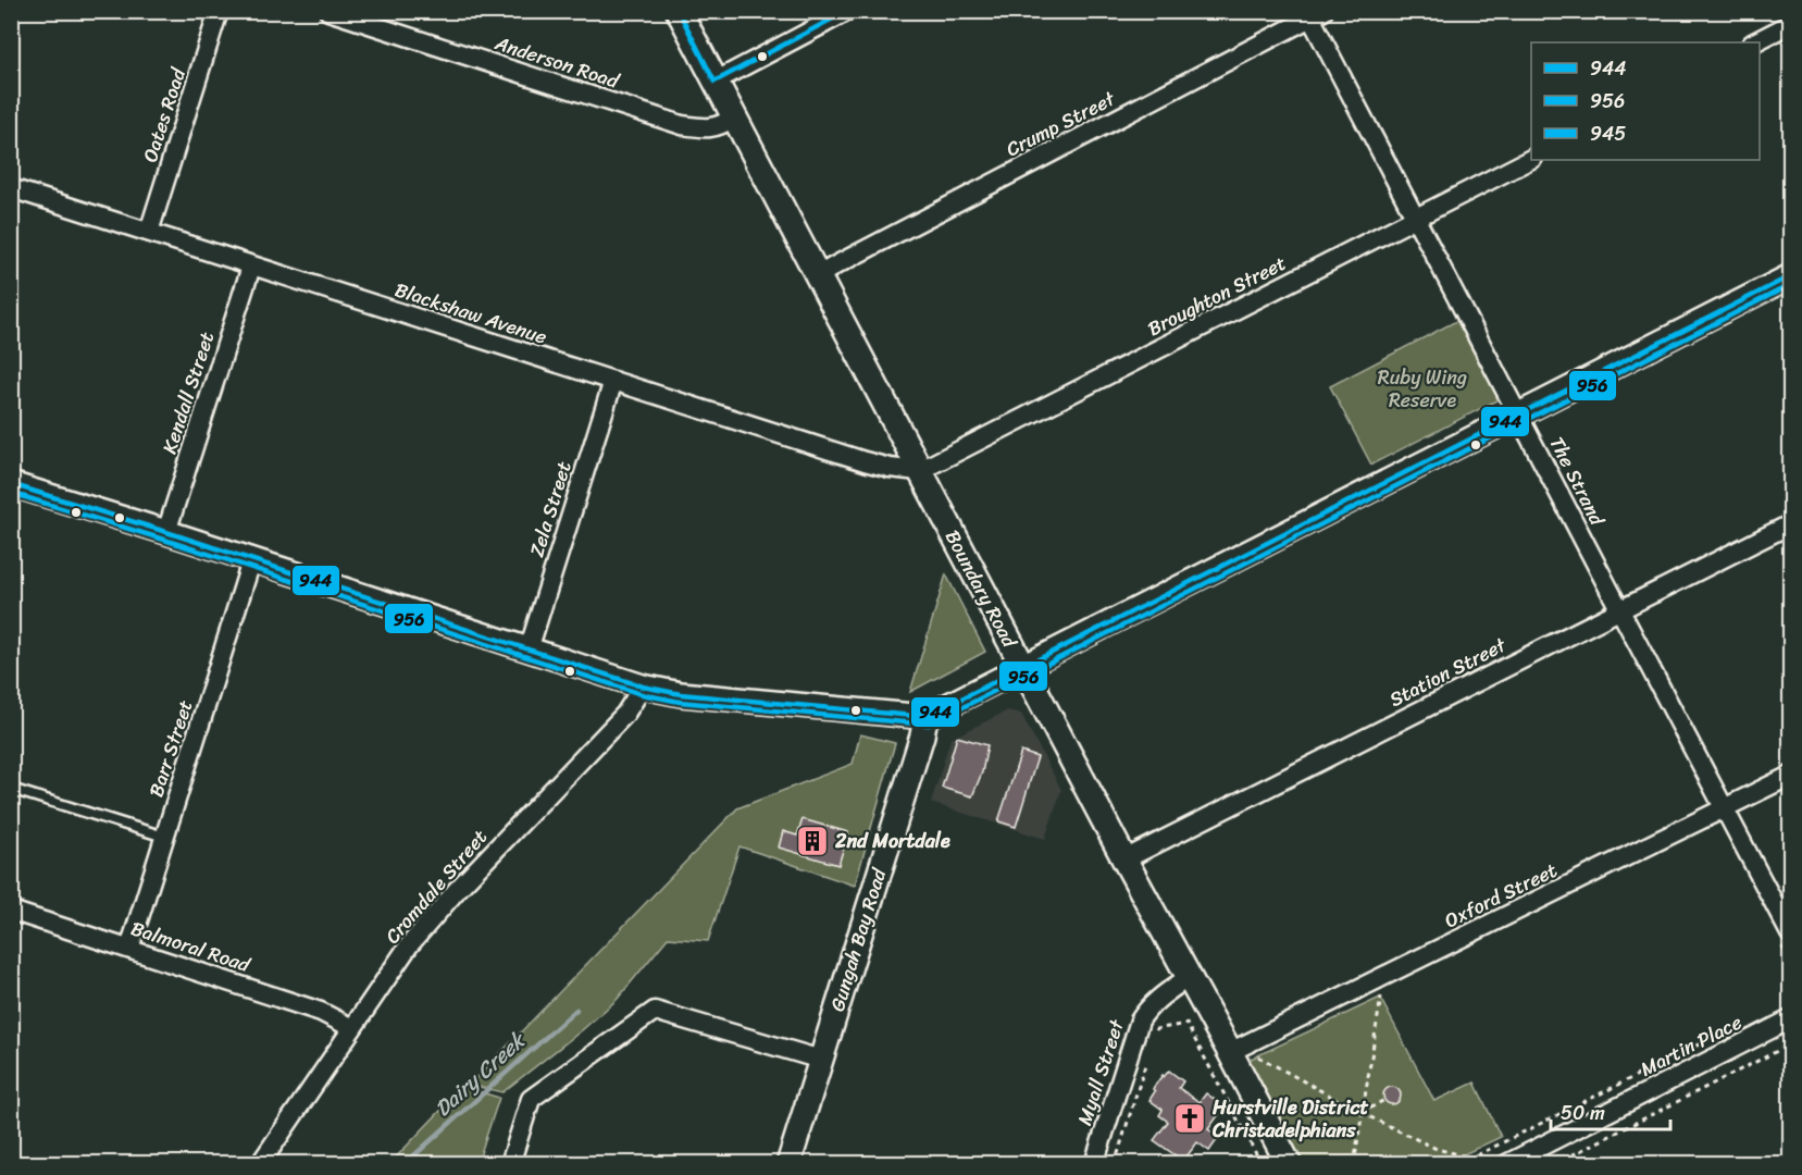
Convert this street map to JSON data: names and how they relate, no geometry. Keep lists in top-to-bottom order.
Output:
{
  "streets": {
    "main road": ["Boundary Road"],
    "street": [
      "Anderson Road",
      "Oates Road",
      "Crump Street",
      "Broughton Street",
      "Blackshaw Avenue",
      "Kendall Street",
      "The Strand",
      "Zela Street",
      "Station Street",
      "Barr Street",
      "Cromdale Street",
      "Oxford Street",
      "Gungah Bay Road",
      "Balmoral Road",
      "Martin Place",
      "Myall Street"
    ]
  },
  "crossings": [
    ["Anderson Road", "Boundary Road"],
    ["Oates Road", "Blackshaw Avenue"],
    ["Crump Street", "The Strand"],
    ["Crump Street", "Boundary Road"],
    ["Broughton Street", "Blackshaw Avenue"],
    ["Broughton Street", "The Strand"],
    ["Broughton Street", "Boundary Road"],
    ["Blackshaw Avenue", "Kendall Street"],
    ["Blackshaw Avenue", "Zela Street"],
    ["Blackshaw Avenue", "Boundary Road"],
    ["The Strand", "Station Street"],
    ["The Strand", "Oxford Street"],
    ["Boundary Road", "Station Street"],
    ["Boundary Road", "Oxford Street"],
    ["Boundary Road", "Myall Street"],
    ["Barr Street", "Balmoral Road"],
    ["Cromdale Street", "Balmoral Road"]
  ],
  "water": ["Dairy Creek"],
  "parks": ["Ruby Wing Reserve"],
  "places": {
    "building": ["2nd Mortdale"],
    "church": ["Hurstville District Christadelphians"]
  },
  "lines": ["transit line 945", "transit line 944", "transit line 956"],
  "legend": ["944", "956", "945"],
  "scale_bar": "50 m"
}
